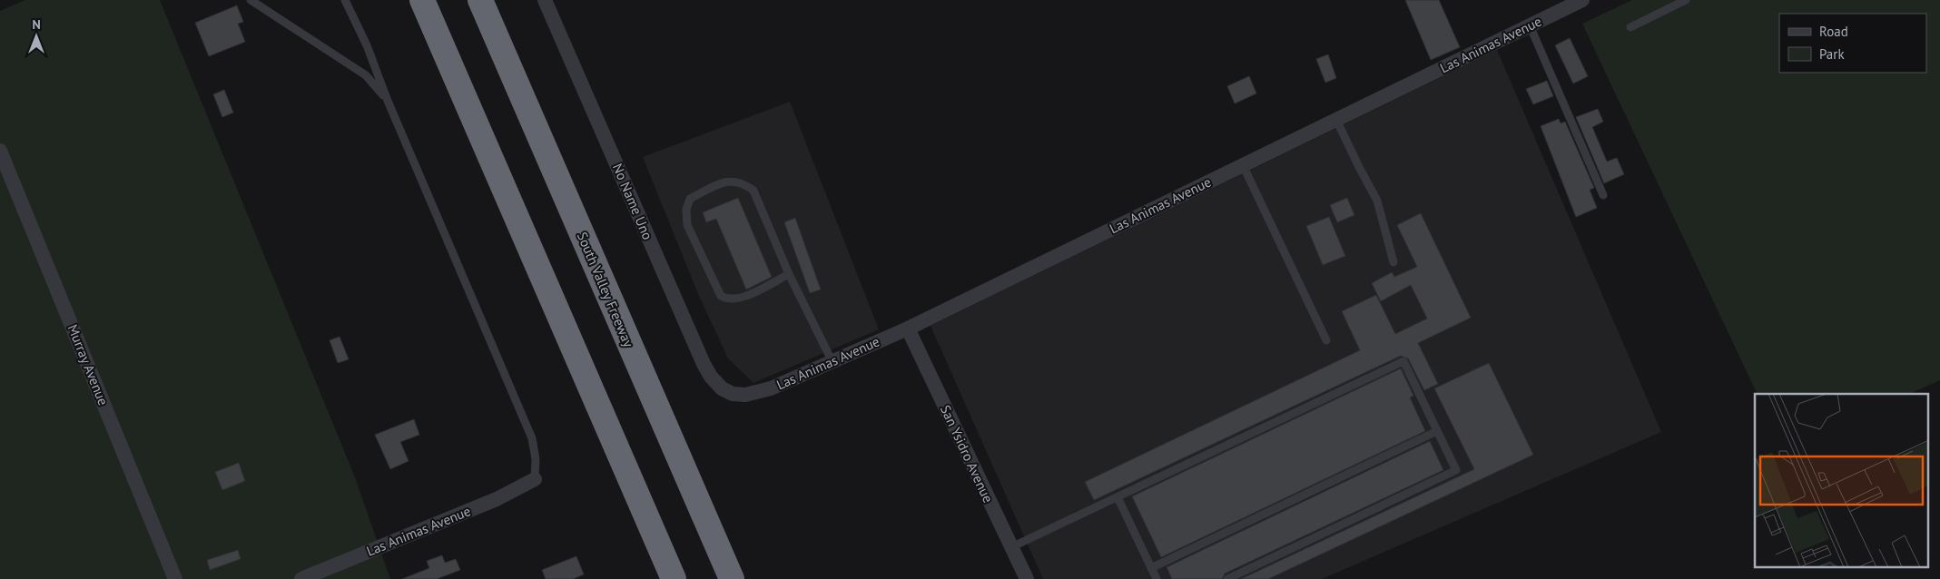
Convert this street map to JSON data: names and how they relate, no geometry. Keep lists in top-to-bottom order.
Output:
{
  "streets": {
    "highway": ["South Valley Freeway"],
    "street": [
      "Las Animas Avenue",
      "No Name Uno",
      "Murray Avenue",
      "San Ysidro Avenue"
    ]
  },
  "crossings": [
    ["Las Animas Avenue", "No Name Uno"],
    ["Las Animas Avenue", "San Ysidro Avenue"]
  ],
  "legend": ["Road", "Park"],
  "north": "top"
}
